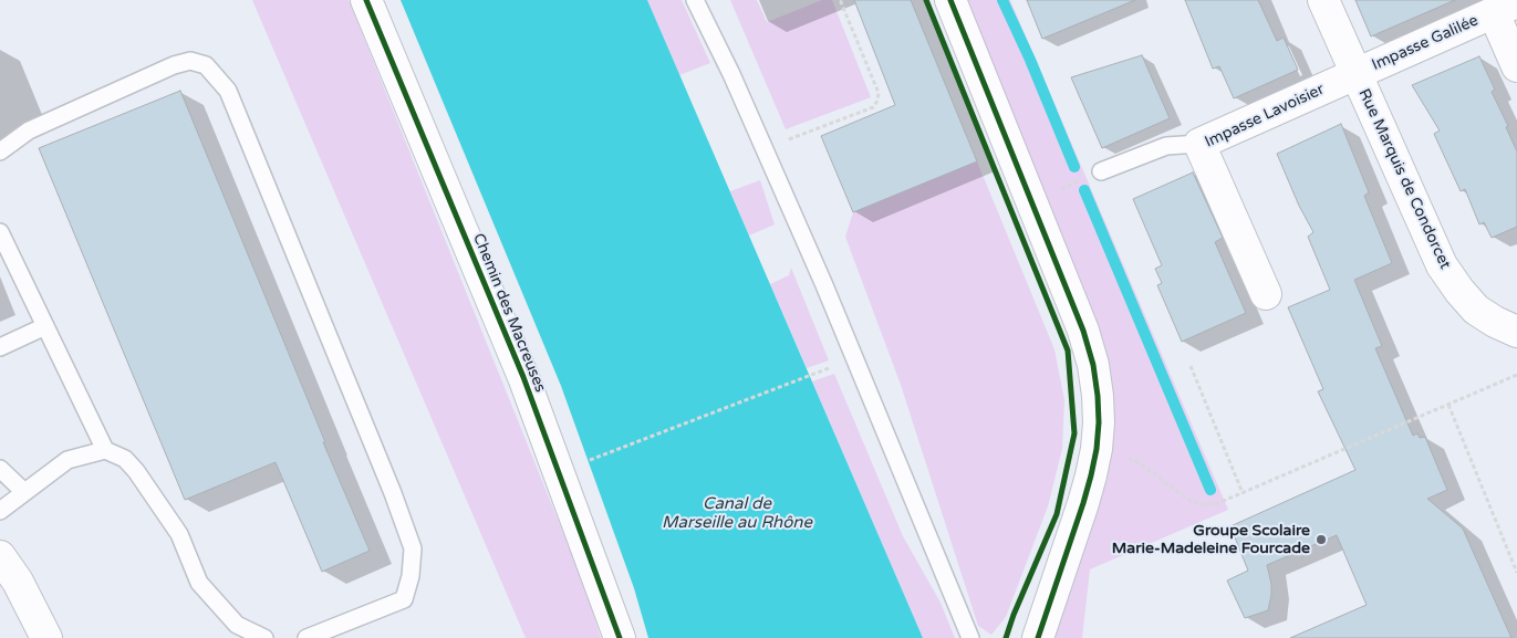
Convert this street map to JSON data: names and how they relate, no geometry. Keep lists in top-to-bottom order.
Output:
{
  "streets": {
    "street": [
      "Impasse Galilée",
      "Impasse Lavoisier",
      "Rue Marquis de Condorcet",
      "Chemin des Macreuses"
    ]
  },
  "crossings": [
    ["Impasse Galilée", "Impasse Lavoisier"],
    ["Impasse Galilée", "Rue Marquis de Condorcet"],
    ["Impasse Lavoisier", "Rue Marquis de Condorcet"]
  ],
  "water": ["Canal de Marseille au Rhône"],
  "places": ["Groupe Scolaire Marie-Madeleine Fourcade"]
}
